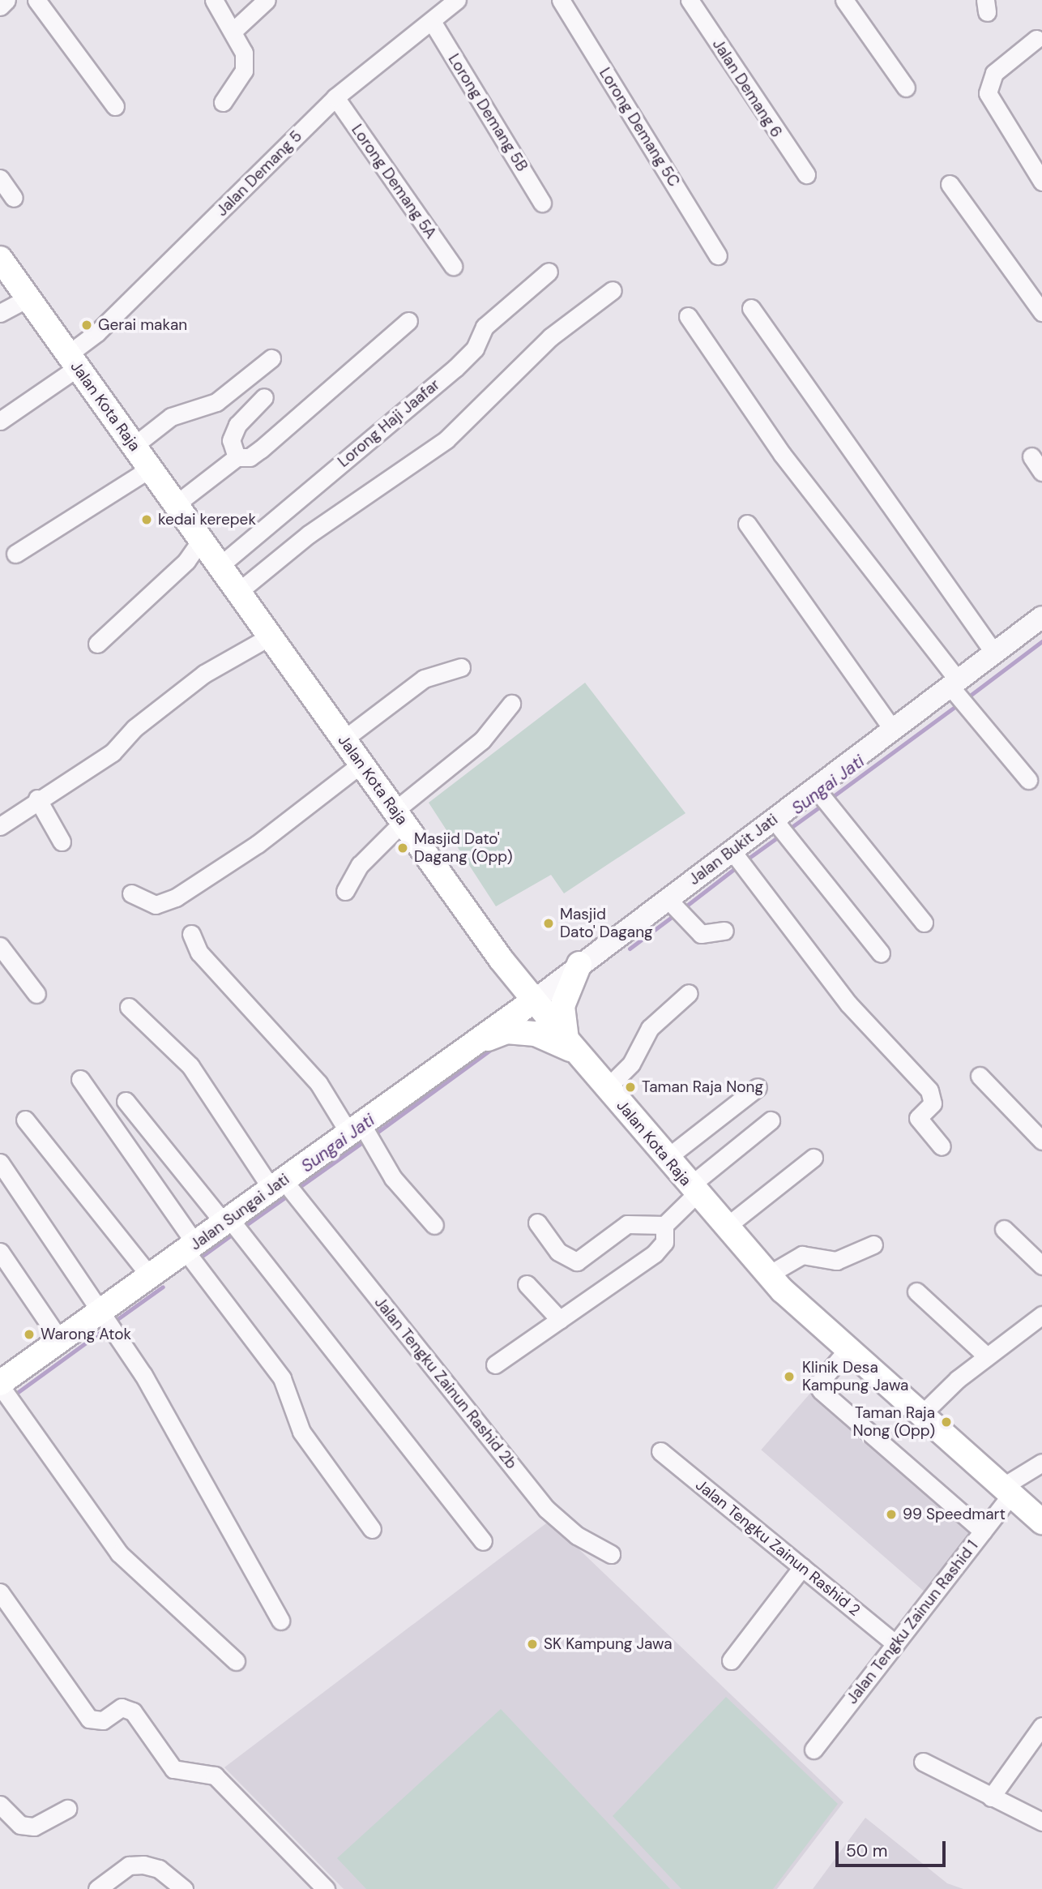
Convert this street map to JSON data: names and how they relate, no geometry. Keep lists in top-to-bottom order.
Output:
{
  "streets": {
    "main road": ["Jalan Kota Raja", "Jalan Sungai Jati"],
    "street": [
      "Jalan Demang 6",
      "Lorong Demang 5B",
      "Lorong Demang 5C",
      "Jalan Demang 5",
      "Lorong Demang 5A",
      "Lorong Haji Jaafar",
      "Jalan Bukit Jati",
      "Jalan Tengku Zainun Rashid 2b",
      "Jalan Tengku Zainun Rashid 2",
      "Jalan Tengku Zainun Rashid 1"
    ]
  },
  "crossings": [
    ["Lorong Demang 5B", "Jalan Demang 5"],
    ["Jalan Demang 5", "Lorong Demang 5A"],
    ["Jalan Demang 5", "Jalan Kota Raja"],
    ["Jalan Kota Raja", "Lorong Haji Jaafar"],
    ["Jalan Kota Raja", "Jalan Bukit Jati"],
    ["Jalan Kota Raja", "Jalan Sungai Jati"],
    ["Jalan Kota Raja", "Jalan Tengku Zainun Rashid 1"],
    ["Jalan Bukit Jati", "Jalan Sungai Jati"],
    ["Jalan Sungai Jati", "Jalan Tengku Zainun Rashid 2b"],
    ["Jalan Tengku Zainun Rashid 2", "Jalan Tengku Zainun Rashid 1"]
  ],
  "water": ["Sungai Jati"],
  "places": [
    "Gerai makan",
    "kedai kerepek",
    "Masjid Dato' Dagang (Opp)",
    "Masjid Dato' Dagang",
    "Taman Raja Nong",
    "Warong Atok",
    "Klinik Desa Kampung Jawa",
    "Taman Raja Nong (Opp)",
    "99 Speedmart",
    "SK Kampung Jawa"
  ],
  "scale_bar": "50 m"
}
